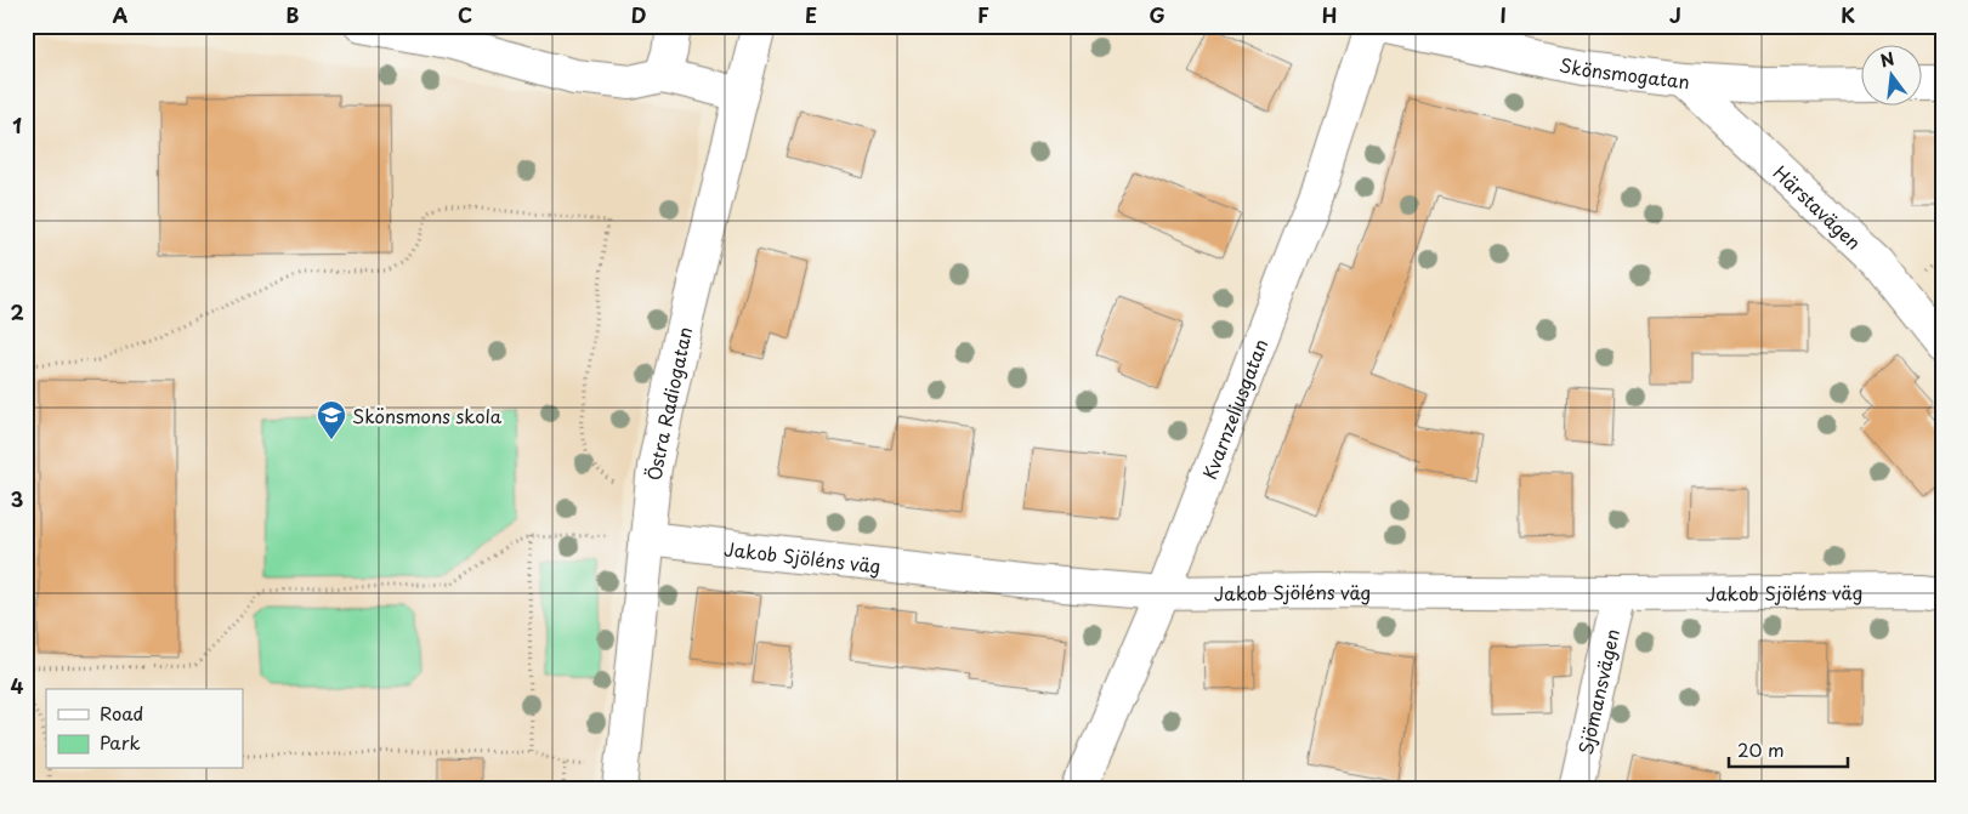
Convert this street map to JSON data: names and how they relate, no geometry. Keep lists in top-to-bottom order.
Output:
{
  "streets": {
    "street": [
      "Skönsmogatan",
      "Härstavägen",
      "Östra Radiogatan",
      "Kvarnzeliusgatan",
      "Jakob Sjöléns väg",
      "Sjömansvägen"
    ]
  },
  "crossings": [
    ["Skönsmogatan", "Härstavägen"],
    ["Östra Radiogatan", "Jakob Sjöléns väg"],
    ["Kvarnzeliusgatan", "Jakob Sjöléns väg"],
    ["Jakob Sjöléns väg", "Sjömansvägen"]
  ],
  "places": {
    "school or university": ["Skönsmons skola"]
  },
  "legend": ["Road", "Park"],
  "scale_bar": "20 m",
  "north": "top",
  "grid": {
    "columns": [
      "A",
      "B",
      "C",
      "D",
      "E",
      "F",
      "G",
      "H",
      "I",
      "J",
      "K"
    ],
    "rows": [
      "1",
      "2",
      "3",
      "4"
    ]
  }
}
